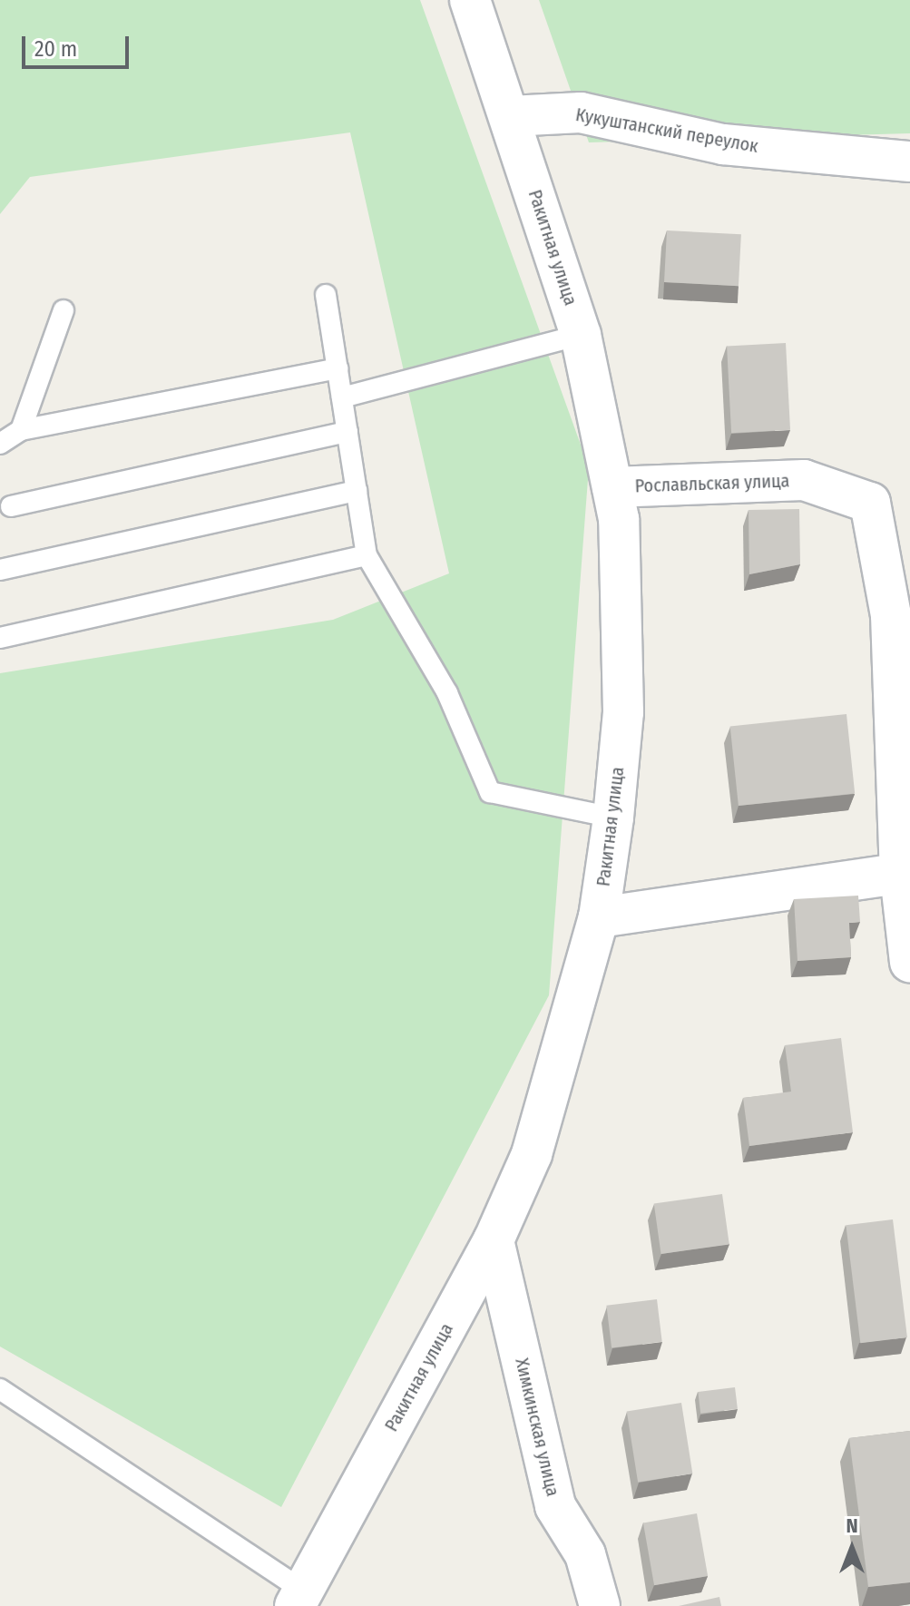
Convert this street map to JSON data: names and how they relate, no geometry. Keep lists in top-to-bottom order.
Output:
{
  "streets": {
    "street": [
      "Кукуштанский переулок",
      "Ракитная улица",
      "Рославльская улица",
      "Химкинская улица"
    ]
  },
  "crossings": [
    ["Кукуштанский переулок", "Ракитная улица"],
    ["Ракитная улица", "Рославльская улица"],
    ["Ракитная улица", "Химкинская улица"]
  ],
  "scale_bar": "20 m",
  "north": "top"
}
